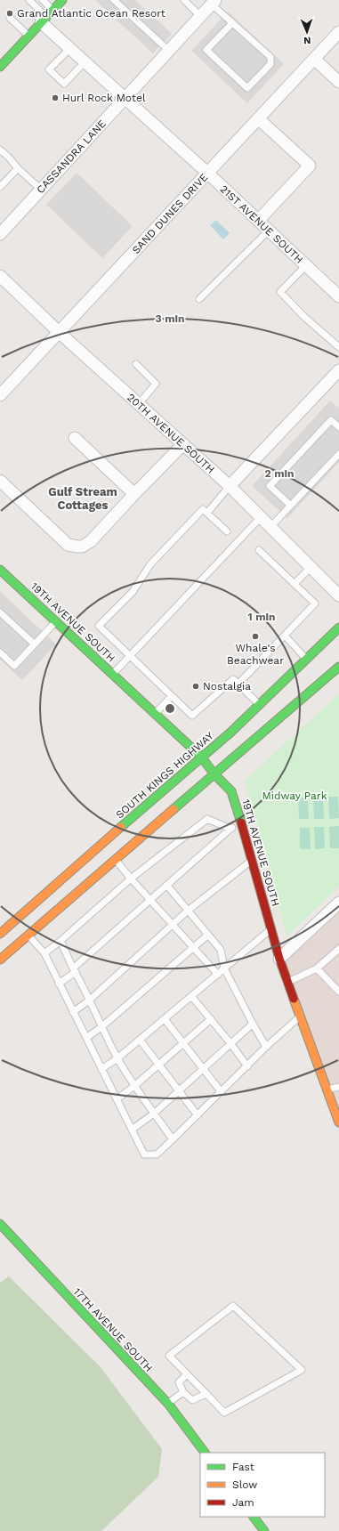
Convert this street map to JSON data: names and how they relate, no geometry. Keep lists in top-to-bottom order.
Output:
{
  "streets": {
    "street": [
      "CASSANDRA LANE",
      "SAND DUNES DRIVE",
      "21ST AVENUE SOUTH",
      "20TH AVENUE SOUTH",
      "19TH AVENUE SOUTH",
      "SOUTH KINGS HIGHWAY",
      "17TH AVENUE SOUTH"
    ]
  },
  "crossings": [
    ["CASSANDRA LANE", "21ST AVENUE SOUTH"],
    ["SAND DUNES DRIVE", "21ST AVENUE SOUTH"],
    ["SAND DUNES DRIVE", "20TH AVENUE SOUTH"],
    ["19TH AVENUE SOUTH", "SOUTH KINGS HIGHWAY"]
  ],
  "districts": ["Gulf Stream Cottages"],
  "parks": ["Midway Park"],
  "places": [
    "Grand Atlantic Ocean Resort",
    "Hurl Rock Motel",
    "Whale's Beachwear",
    "Nostalgia"
  ],
  "legend": ["Fast", "Slow", "Jam"],
  "north": "bottom",
  "rings": ["3 min", "2 min", "1 min"]
}
